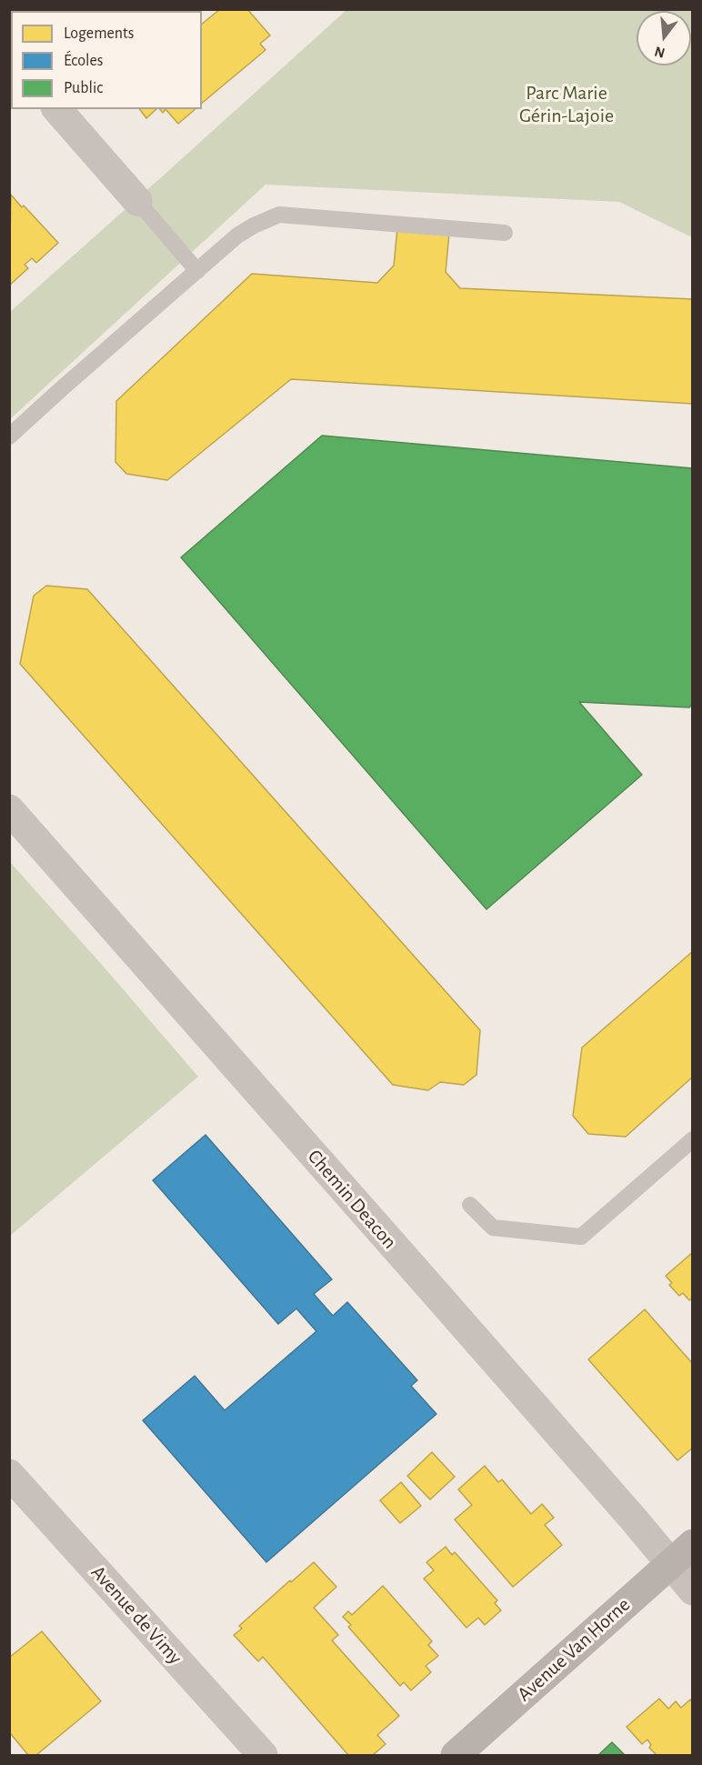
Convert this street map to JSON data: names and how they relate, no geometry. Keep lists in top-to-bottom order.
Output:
{
  "streets": {
    "main road": ["Avenue Van Horne"],
    "street": ["Chemin Deacon", "Avenue de Vimy"]
  },
  "crossings": [
    ["Chemin Deacon", "Avenue Van Horne"]
  ],
  "parks": ["Parc Marie Gérin-Lajoie"],
  "legend": ["Logements", "Écoles", "Public"],
  "north": "bottom"
}
